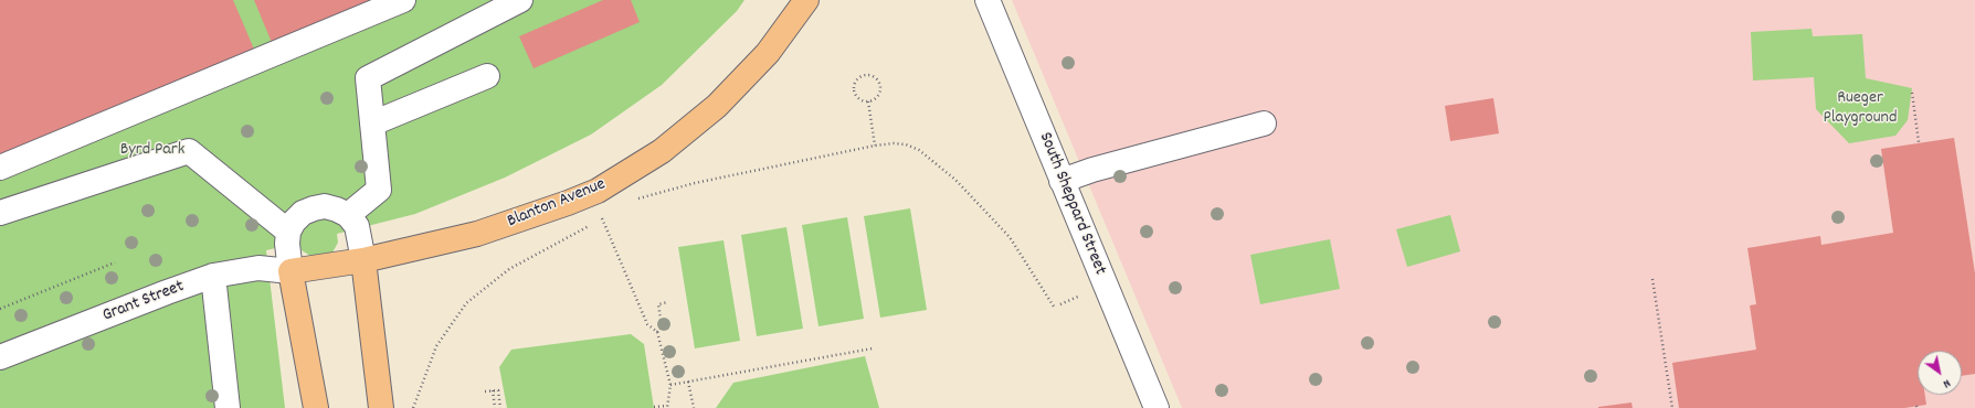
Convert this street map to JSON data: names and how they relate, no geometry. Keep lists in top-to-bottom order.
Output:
{
  "streets": {
    "main road": ["Blanton Avenue"],
    "street": ["South Sheppard Street", "Grant Street"]
  },
  "crossings": [
    ["Blanton Avenue", "Grant Street"]
  ],
  "parks": ["Rueger Playground", "Byrd Park"],
  "north": "bottom right"
}
